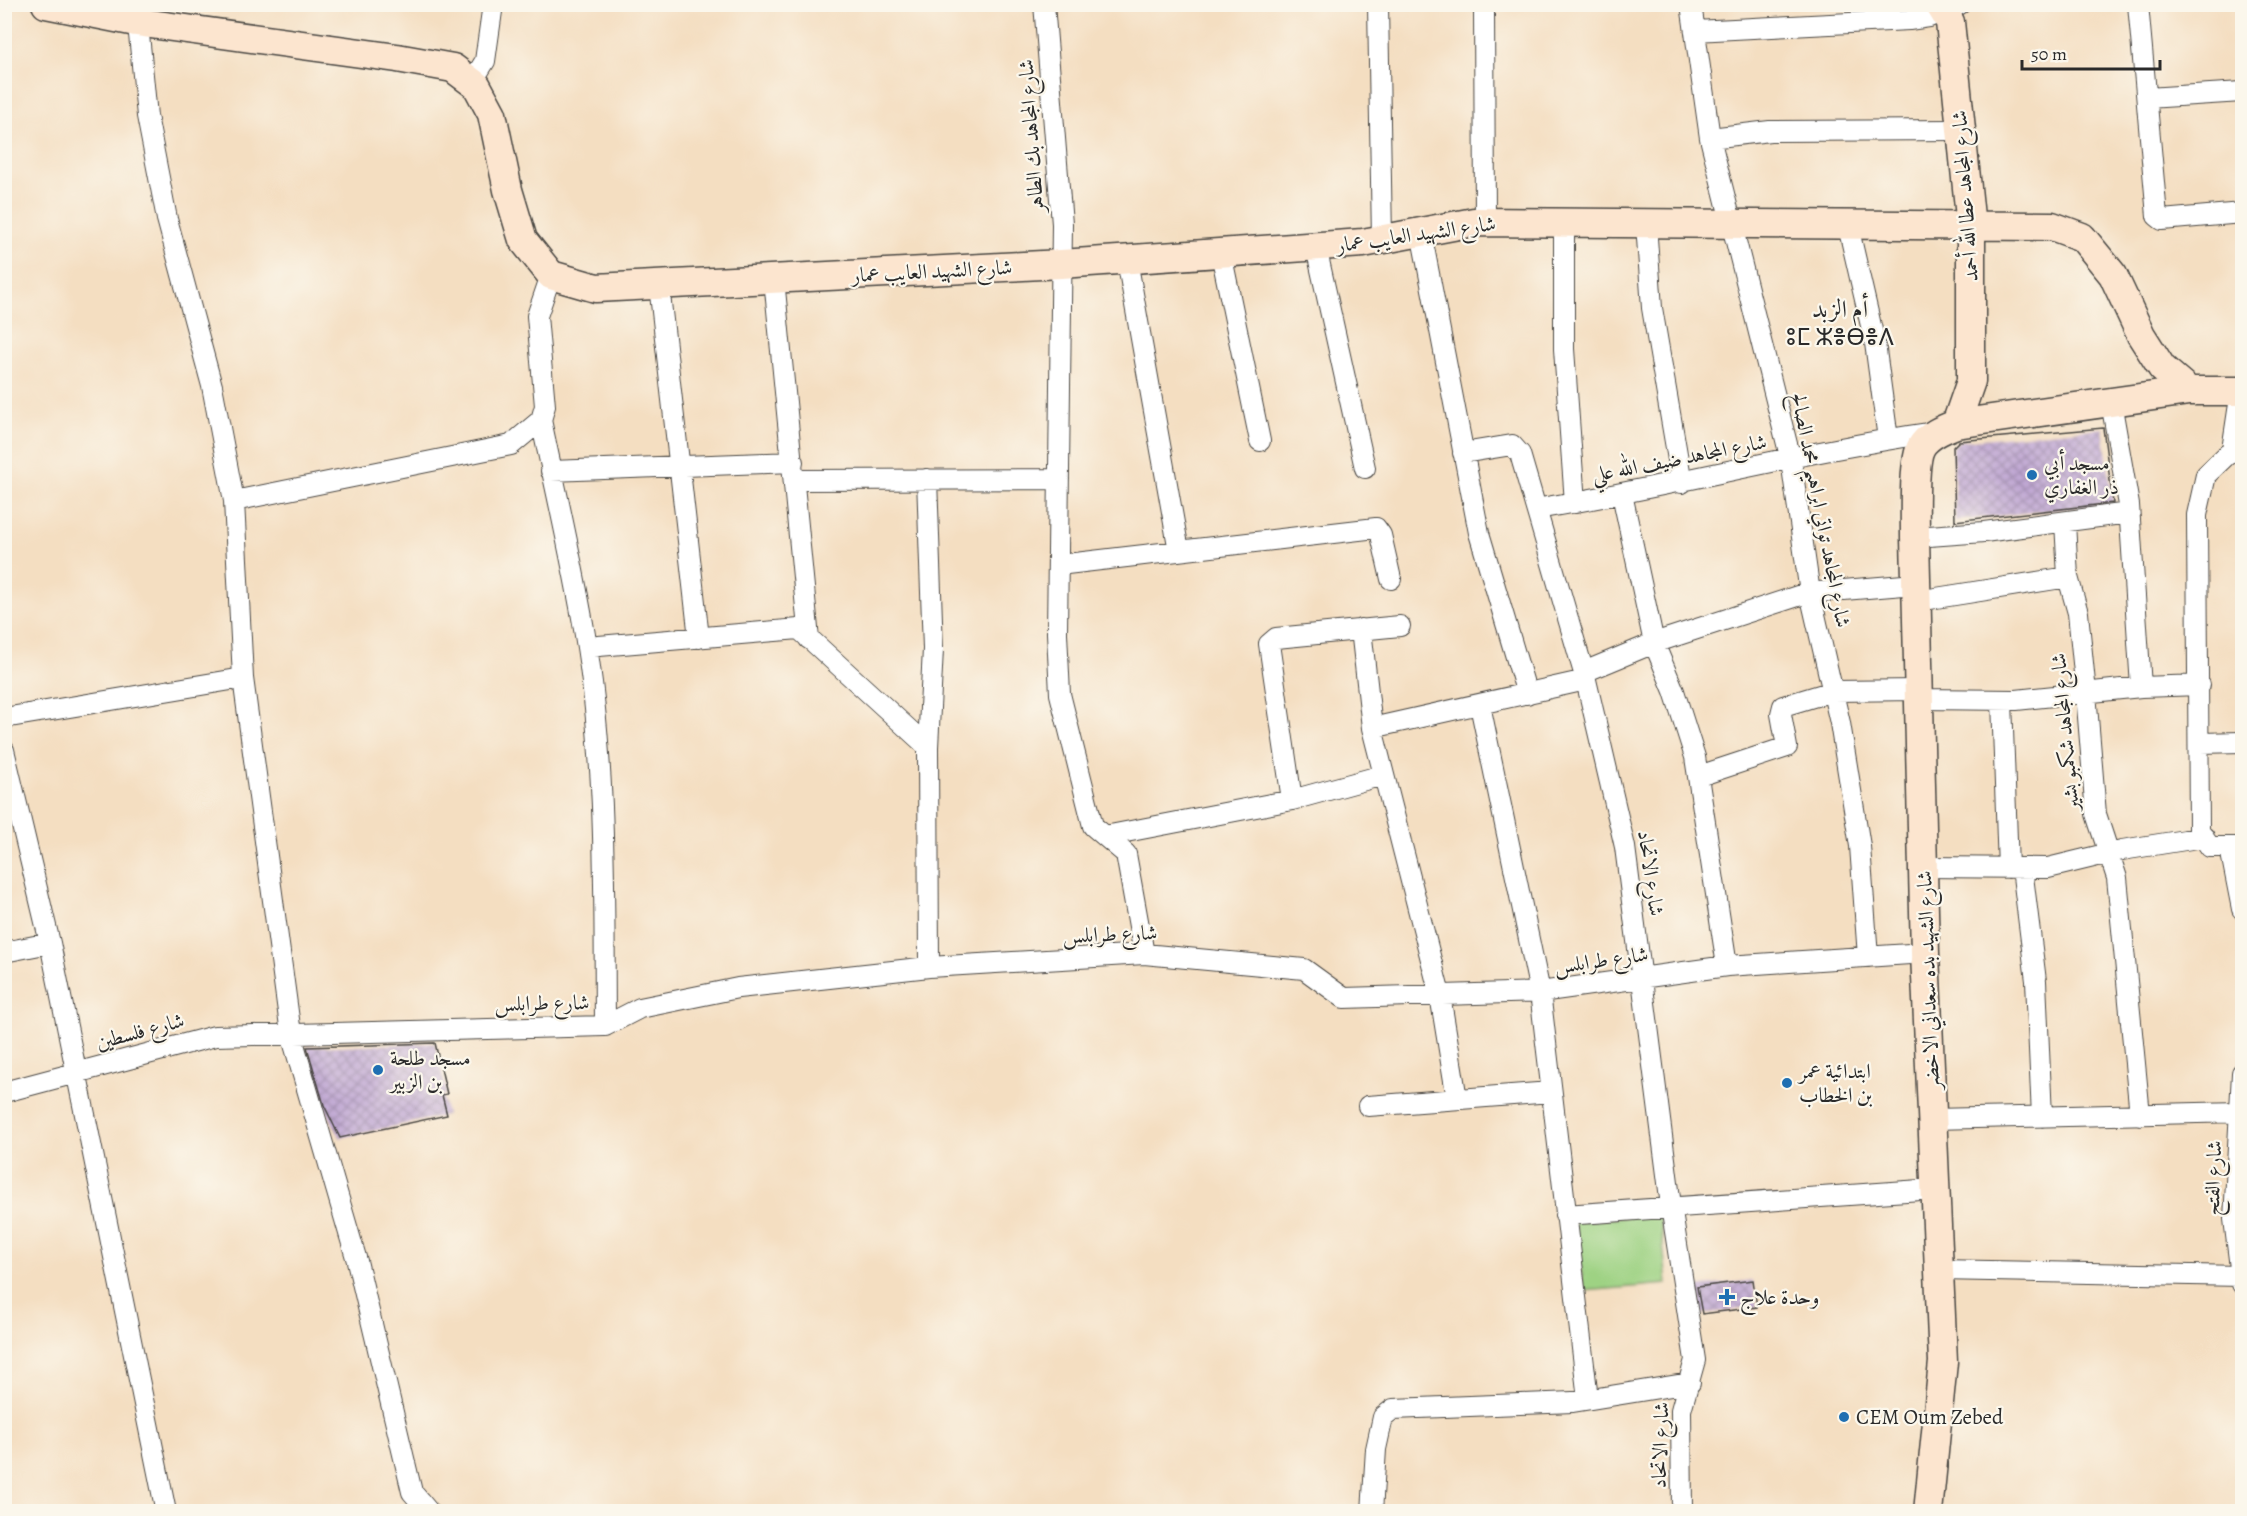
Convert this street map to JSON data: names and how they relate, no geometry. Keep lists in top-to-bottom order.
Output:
{
  "streets": {
    "street": [
      "شارع المجاهد بك الطاهر",
      "شارع المجاهد عطا الله أحمد",
      "شارع الشهيد العايب عمار",
      "شارع المجاهد ضيف الله علي",
      "شارع المجاهد تواتي ابراهيم محمد الصالح",
      "شارع المجاهد شكمبو بشير",
      "شارع الاتحاد",
      "شارع طرابلس",
      "شارع الشهيد بده سعداني الاخضر",
      "شارع فلسطين",
      "شارع الفتح"
    ]
  },
  "crossings": [
    ["شارع المجاهد بك الطاهر", "شارع الشهيد العايب عمار"],
    ["شارع المجاهد بك الطاهر", "شارع طرابلس"],
    ["شارع المجاهد عطا الله أحمد", "شارع الشهيد العايب عمار"],
    ["شارع المجاهد عطا الله أحمد", "شارع المجاهد ضيف الله علي"],
    ["شارع المجاهد عطا الله أحمد", "شارع الشهيد بده سعداني الاخضر"],
    ["شارع الشهيد العايب عمار", "شارع المجاهد تواتي ابراهيم محمد الصالح"],
    ["شارع المجاهد ضيف الله علي", "شارع المجاهد تواتي ابراهيم محمد الصالح"],
    ["شارع المجاهد ضيف الله علي", "شارع الاتحاد"],
    ["شارع المجاهد ضيف الله علي", "شارع الشهيد بده سعداني الاخضر"],
    ["شارع المجاهد تواتي ابراهيم محمد الصالح", "شارع طرابلس"],
    ["شارع الاتحاد", "شارع طرابلس"],
    ["شارع طرابلس", "شارع الشهيد بده سعداني الاخضر"],
    ["شارع طرابلس", "شارع فلسطين"]
  ],
  "districts": ["أم الزبد ⵓⵎ ⵣⴻⴱⴻⴷ"],
  "places": {
    "other": [
      "مسجد أبي ذر الغفاري",
      "مسجد طلحة بن الزبير",
      "ابتدائية عمر بن الخطاب",
      "CEM Oum Zebed"
    ],
    "health": ["وحدة علاج"]
  },
  "scale_bar": "50 m"
}
